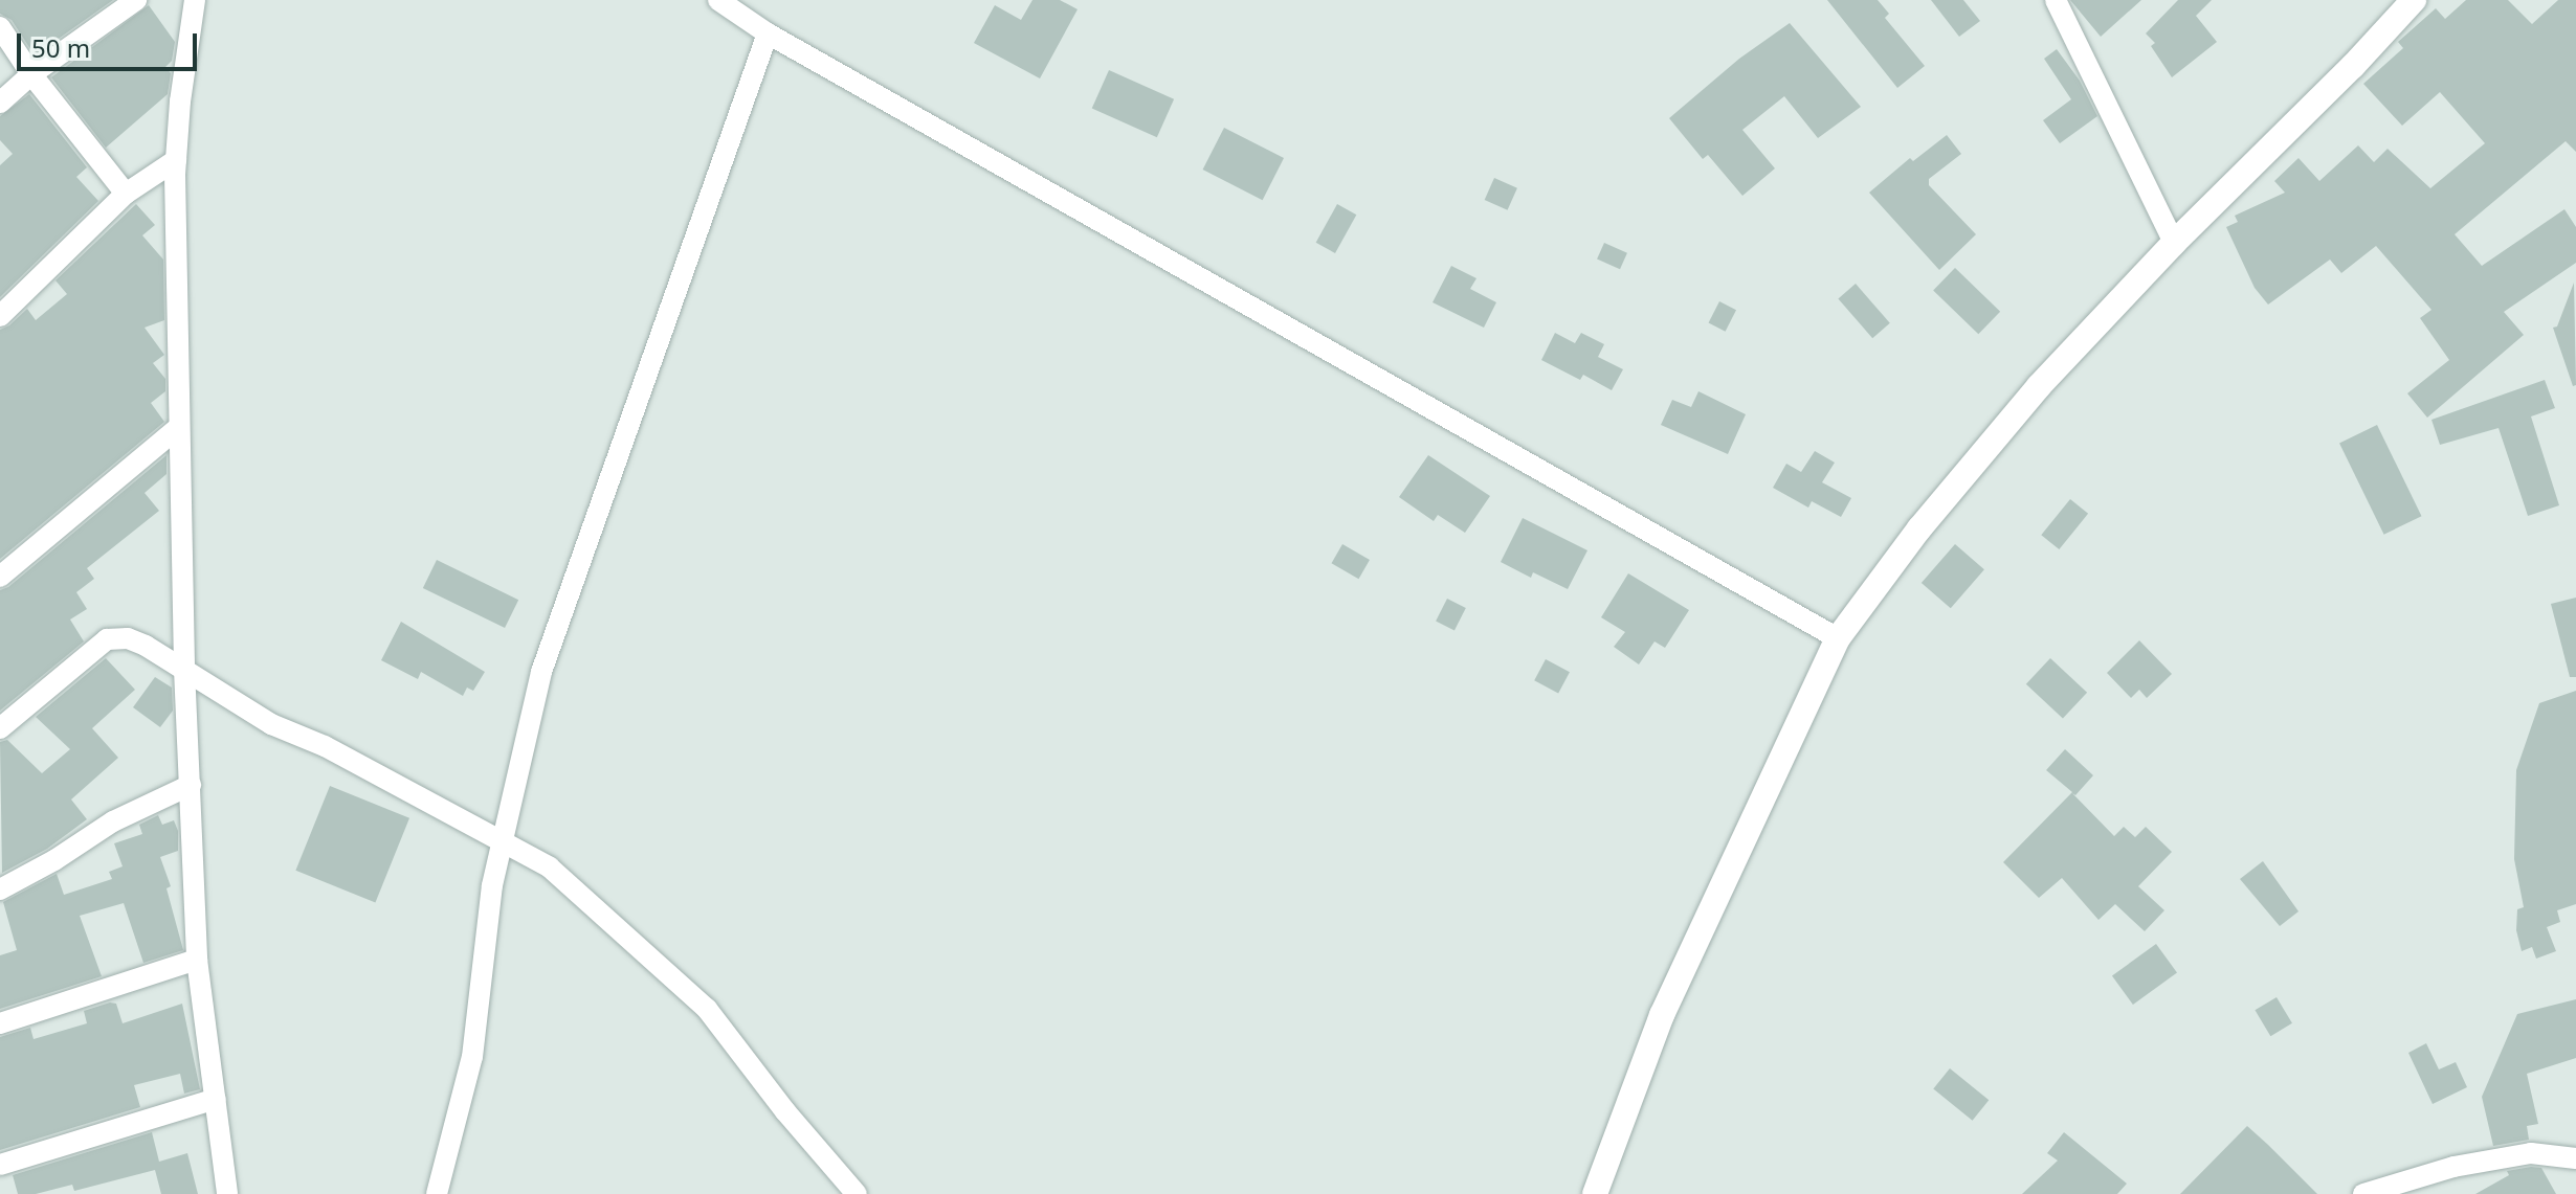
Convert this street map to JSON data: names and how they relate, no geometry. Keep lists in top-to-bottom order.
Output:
{
  "scale_bar": "50 m"
}
